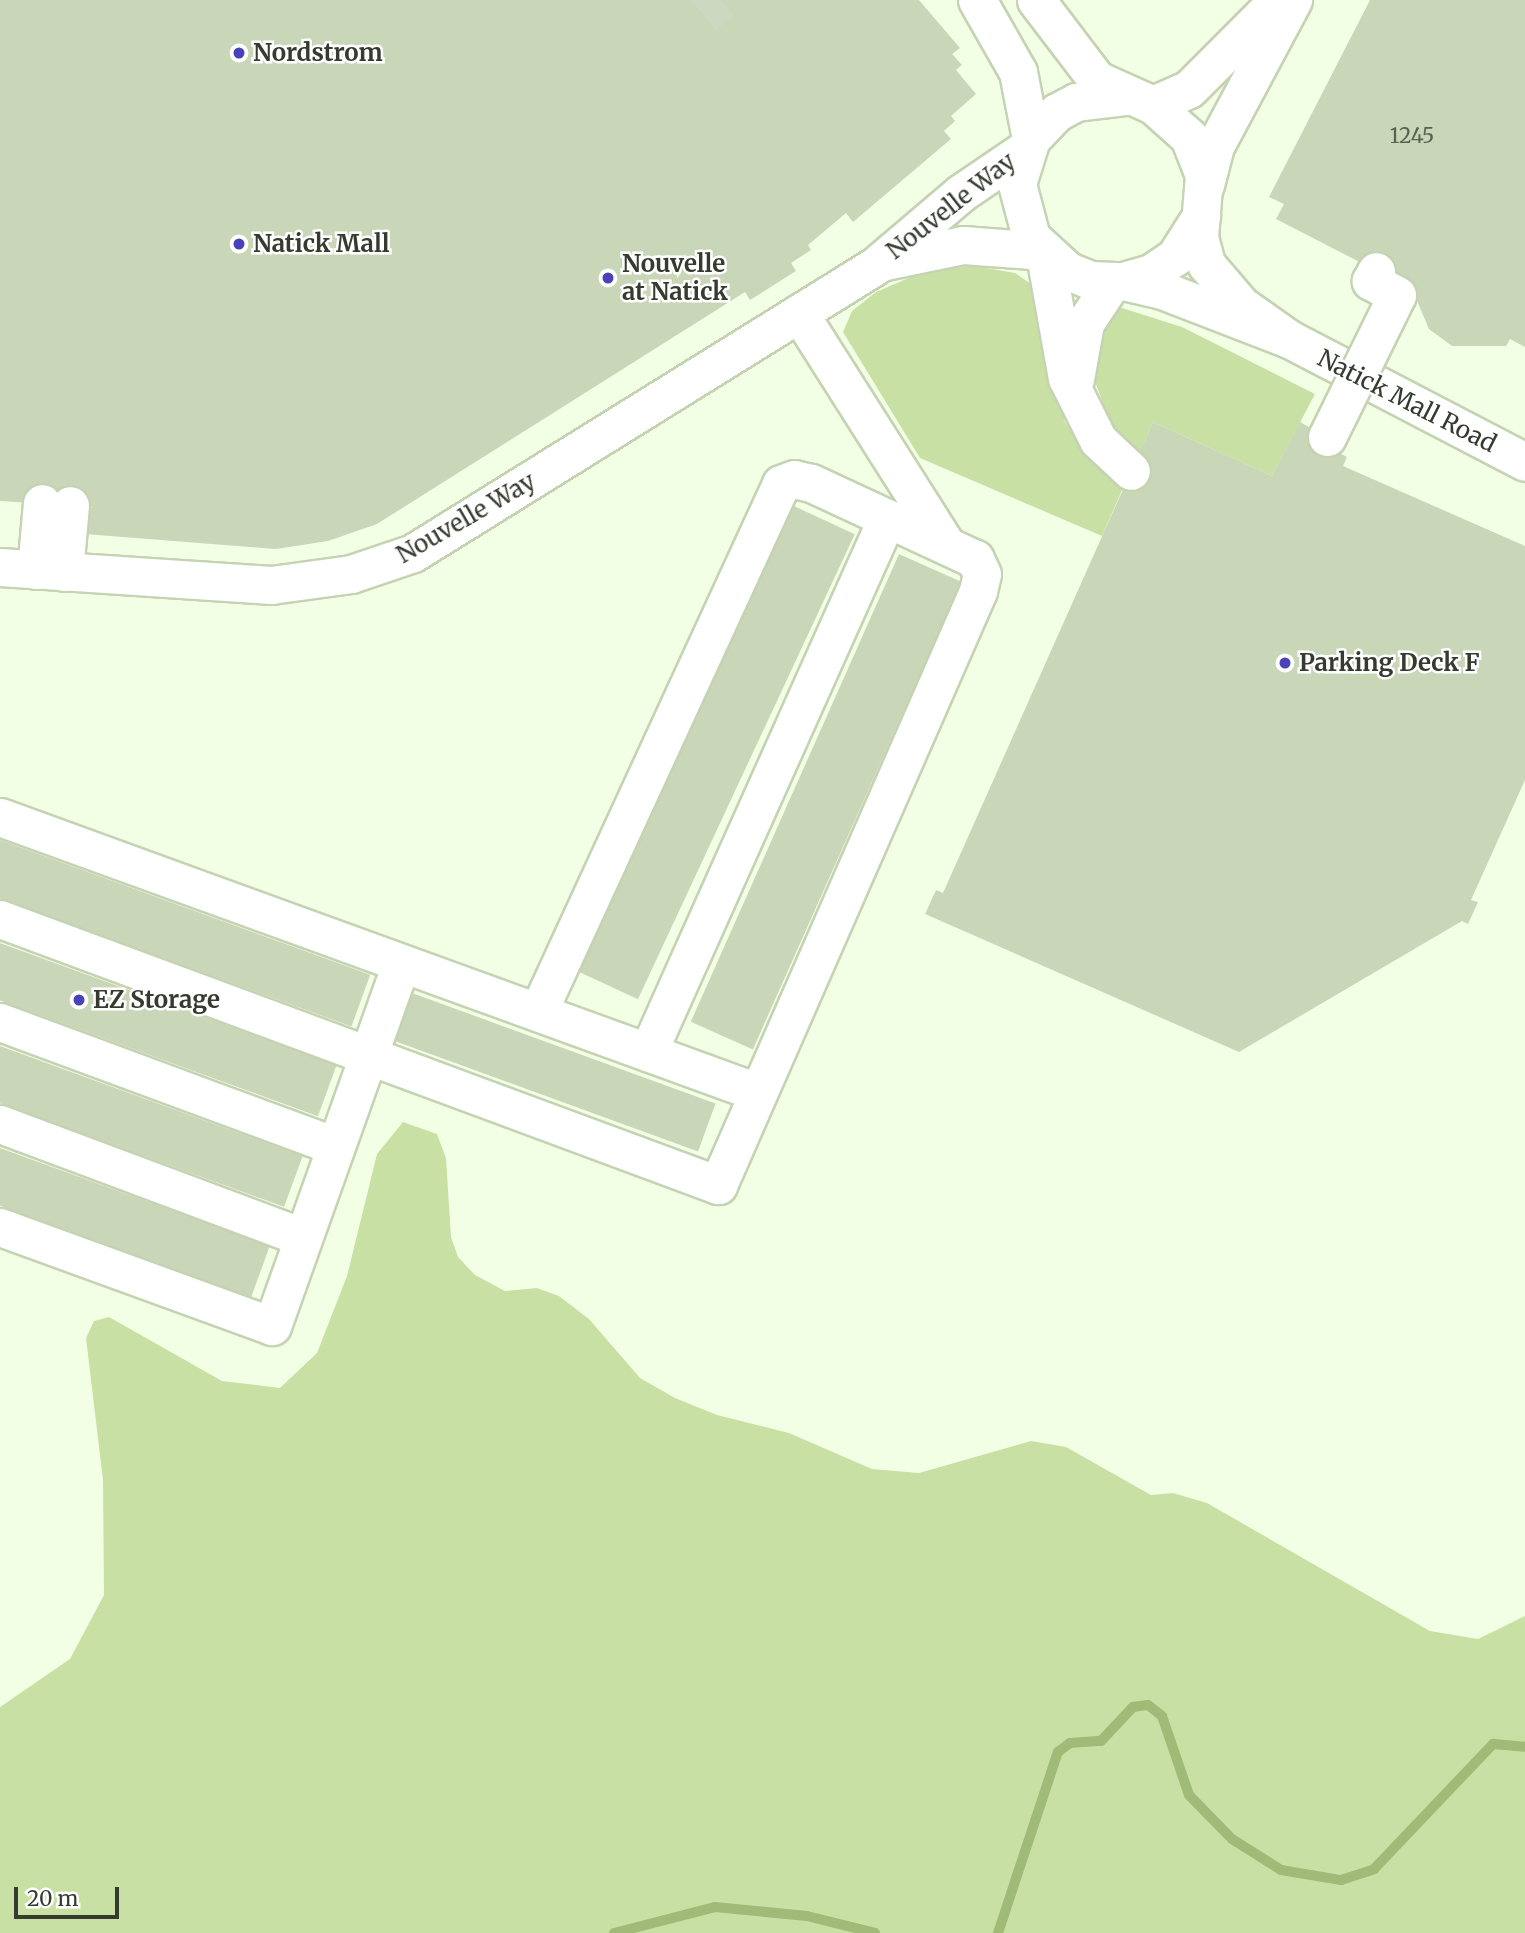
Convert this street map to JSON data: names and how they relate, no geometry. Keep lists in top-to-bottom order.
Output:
{
  "streets": {
    "street": ["Nouvelle Way", "Natick Mall Road"]
  },
  "crossings": [
    ["Nouvelle Way", "Natick Mall Road"]
  ],
  "places": [
    "Nordstrom",
    "Natick Mall",
    "Nouvelle at Natick",
    "Parking Deck F",
    "EZ Storage"
  ],
  "house_numbers": ["1245"],
  "scale_bar": "20 m"
}
